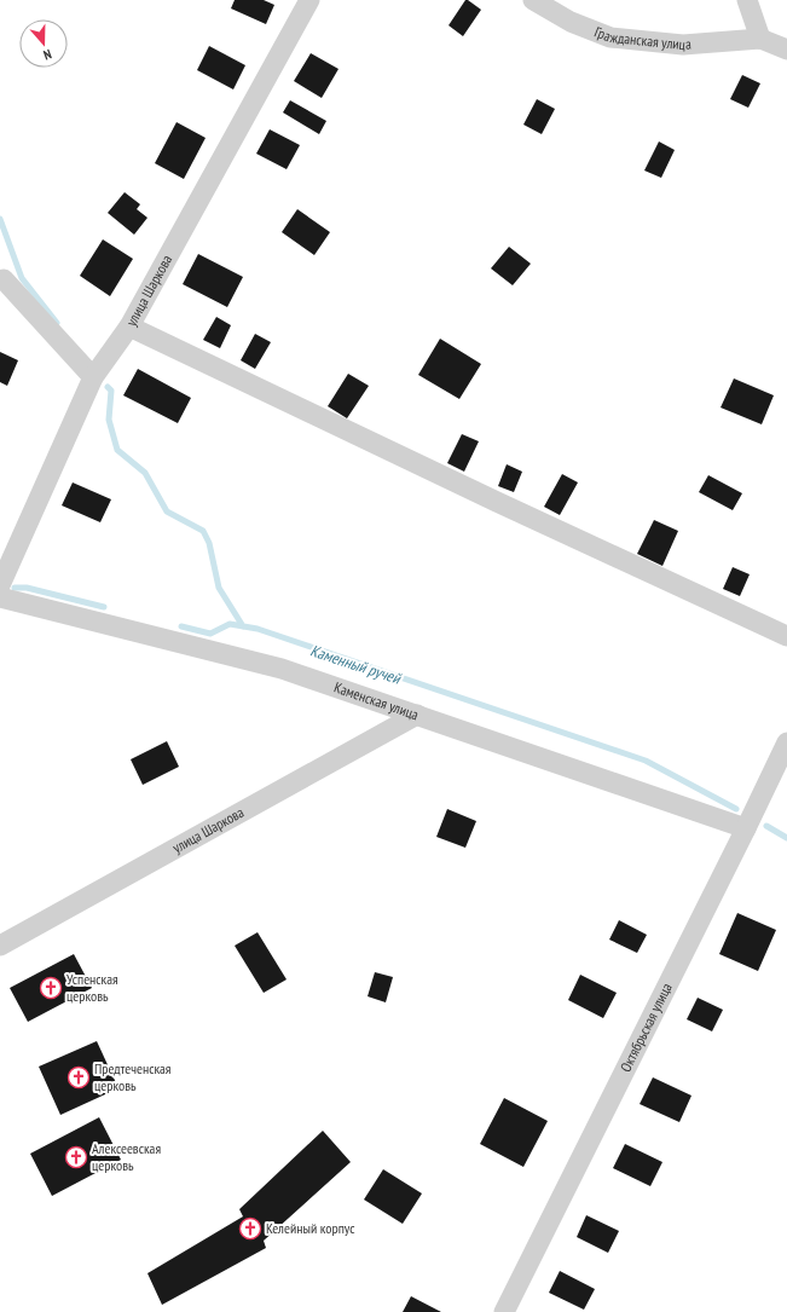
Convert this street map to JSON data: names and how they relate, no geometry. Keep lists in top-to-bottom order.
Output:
{
  "streets": {
    "street": [
      "Гражданская улица",
      "улица Шаркова",
      "Каменская улица",
      "Октябрьская улица"
    ]
  },
  "crossings": [
    ["улица Шаркова", "Каменская улица"],
    ["Каменская улица", "Октябрьская улица"]
  ],
  "water": ["Каменный ручей"],
  "places": {
    "church": [
      "Успенская церковь",
      "Предтеченская церковь",
      "Алексеевская церковь",
      "Келейный корпус"
    ]
  },
  "north": "bottom"
}
